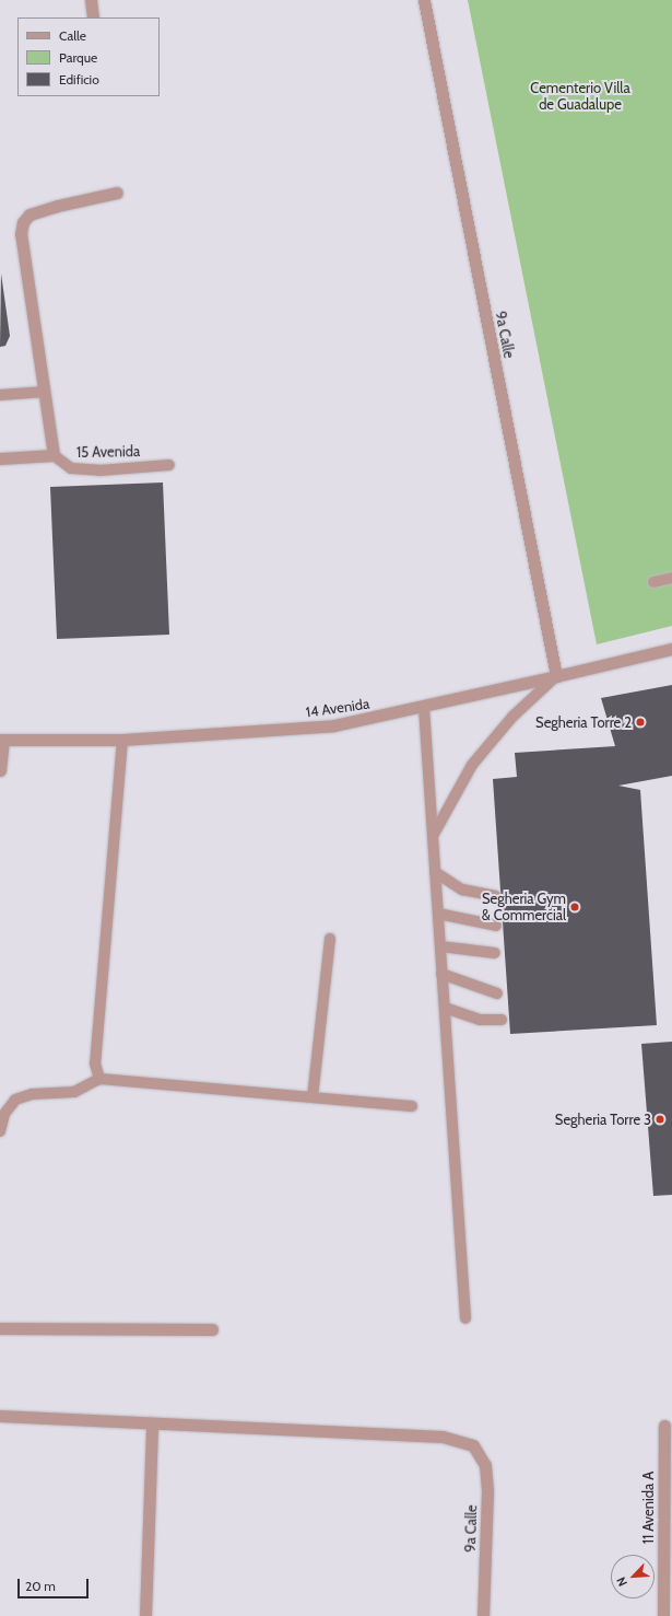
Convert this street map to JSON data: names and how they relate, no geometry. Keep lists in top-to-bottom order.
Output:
{
  "streets": {
    "street": ["9a Calle", "14 Avenida", "11 Avenida A"],
    "lane": ["15 Avenida"]
  },
  "crossings": [
    ["9a Calle", "14 Avenida"]
  ],
  "parks": ["Cementerio Villa de Guadalupe"],
  "places": ["Segheria Torre 2", "Segheria Gym & Commercial", "Segheria Torre 3"],
  "legend": ["Calle", "Parque", "Edificio"],
  "scale_bar": "20 m",
  "north": "bottom left"
}
